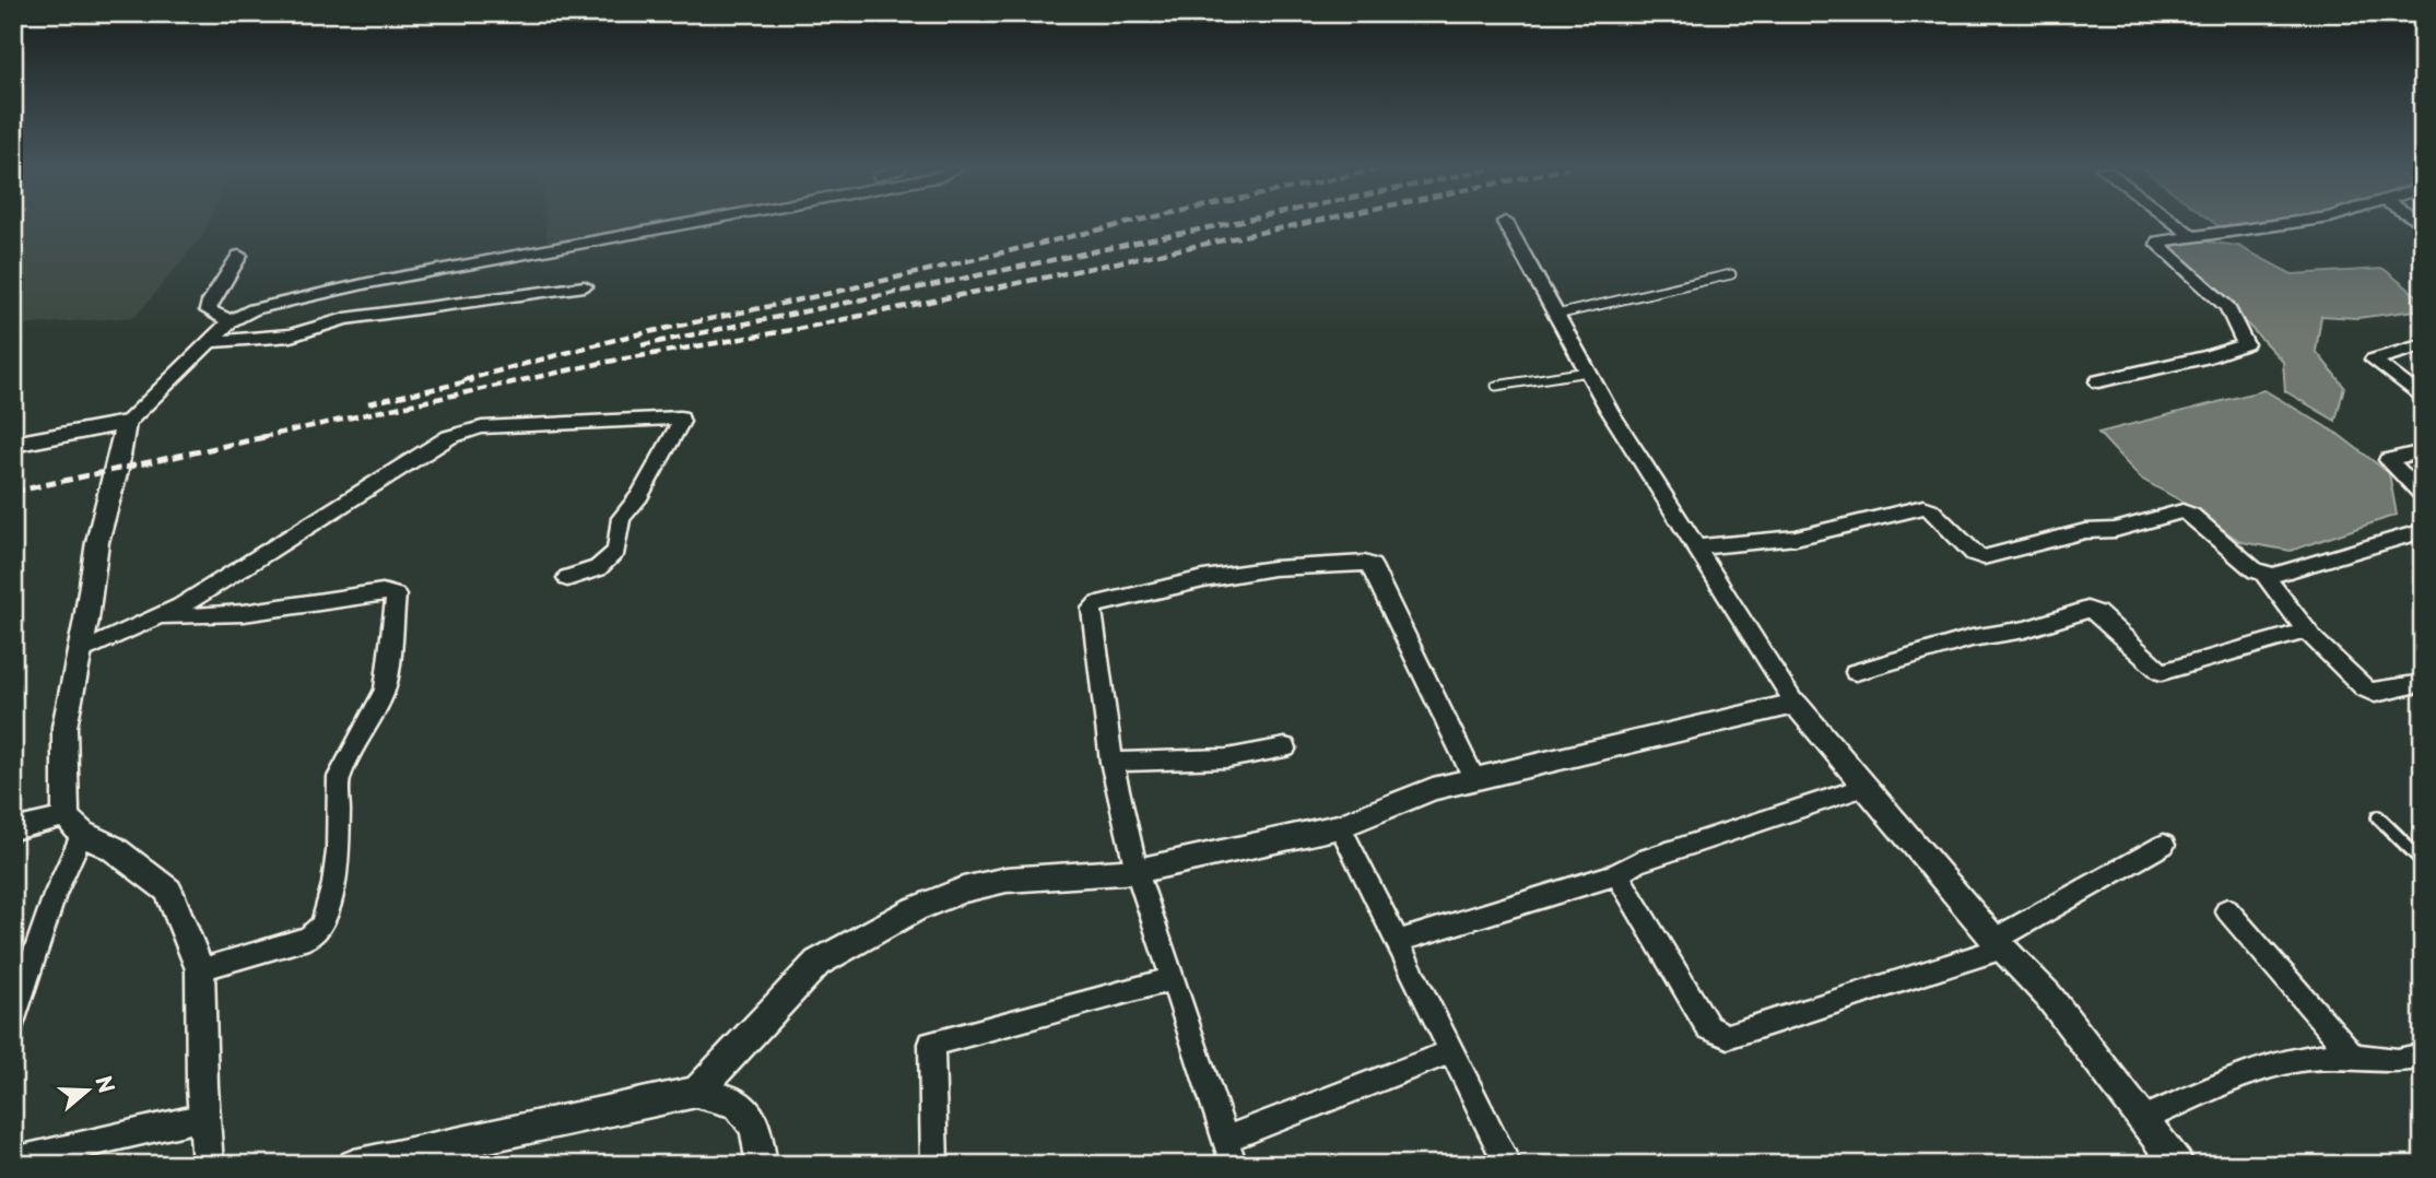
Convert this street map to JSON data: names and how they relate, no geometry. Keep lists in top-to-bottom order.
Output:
{
  "north": "right"
}
